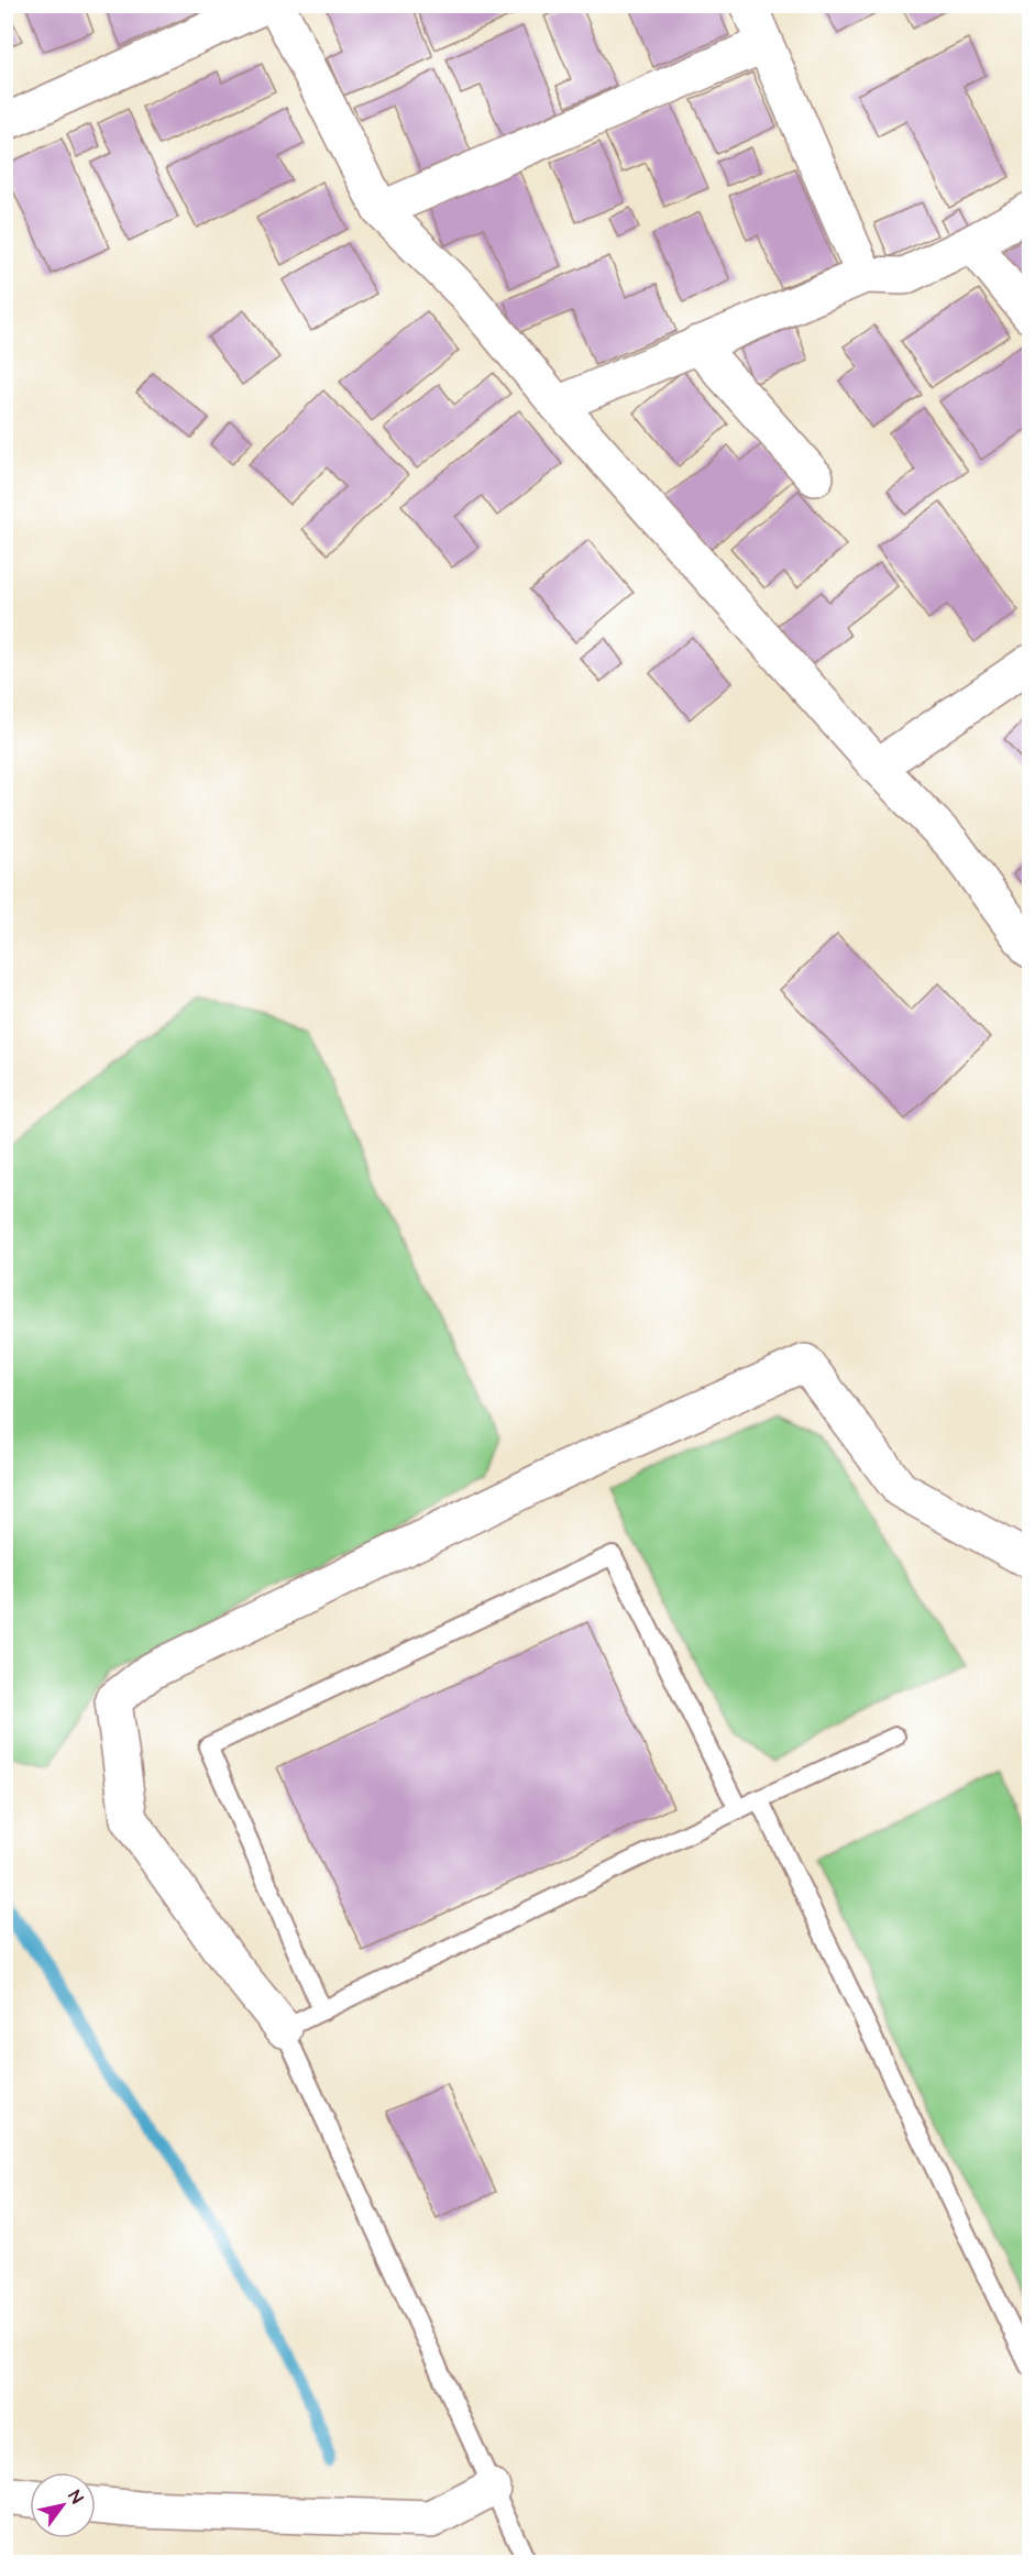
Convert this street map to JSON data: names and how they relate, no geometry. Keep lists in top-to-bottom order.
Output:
{
  "north": "top right"
}
